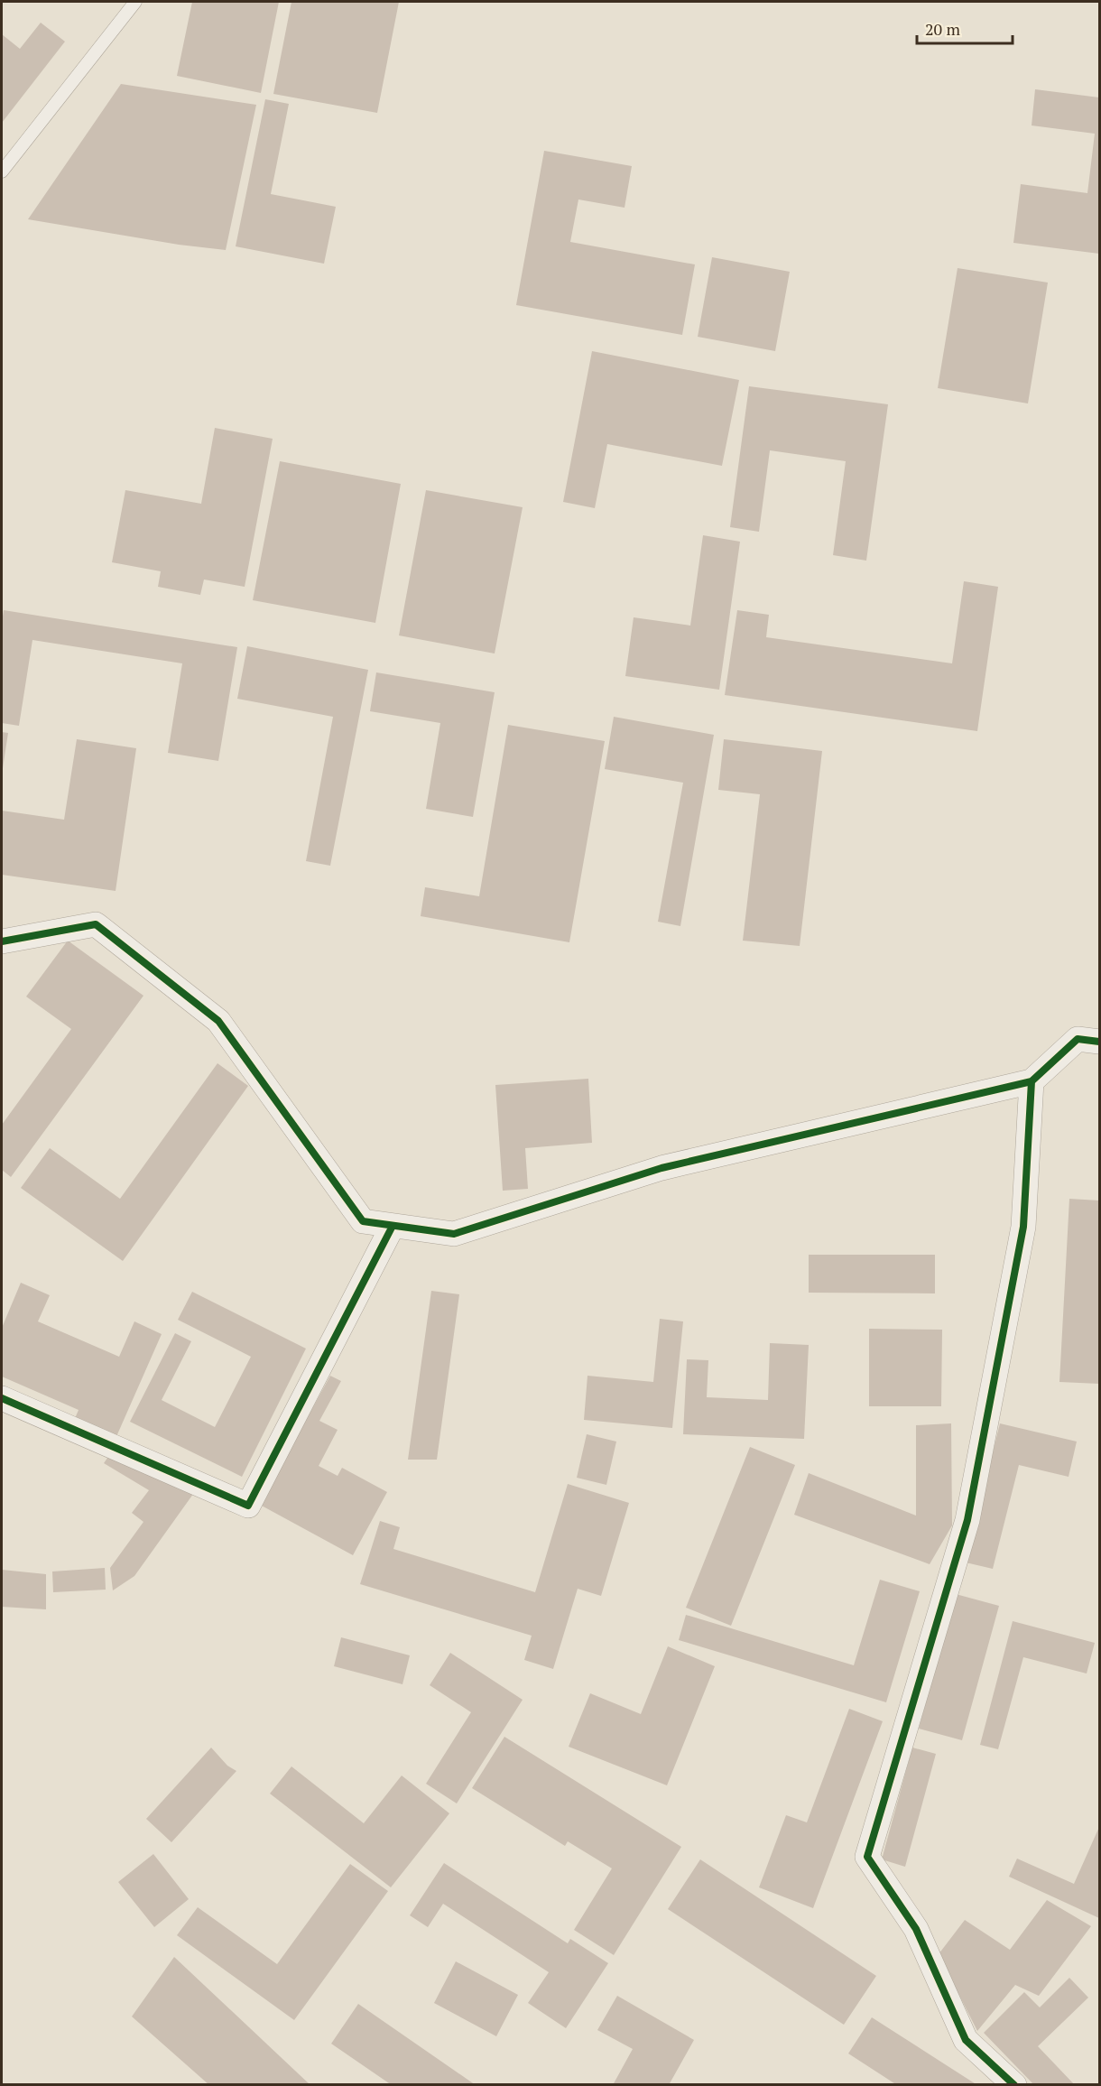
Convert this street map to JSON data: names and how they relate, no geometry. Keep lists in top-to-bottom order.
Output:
{
  "scale_bar": "20 m"
}
